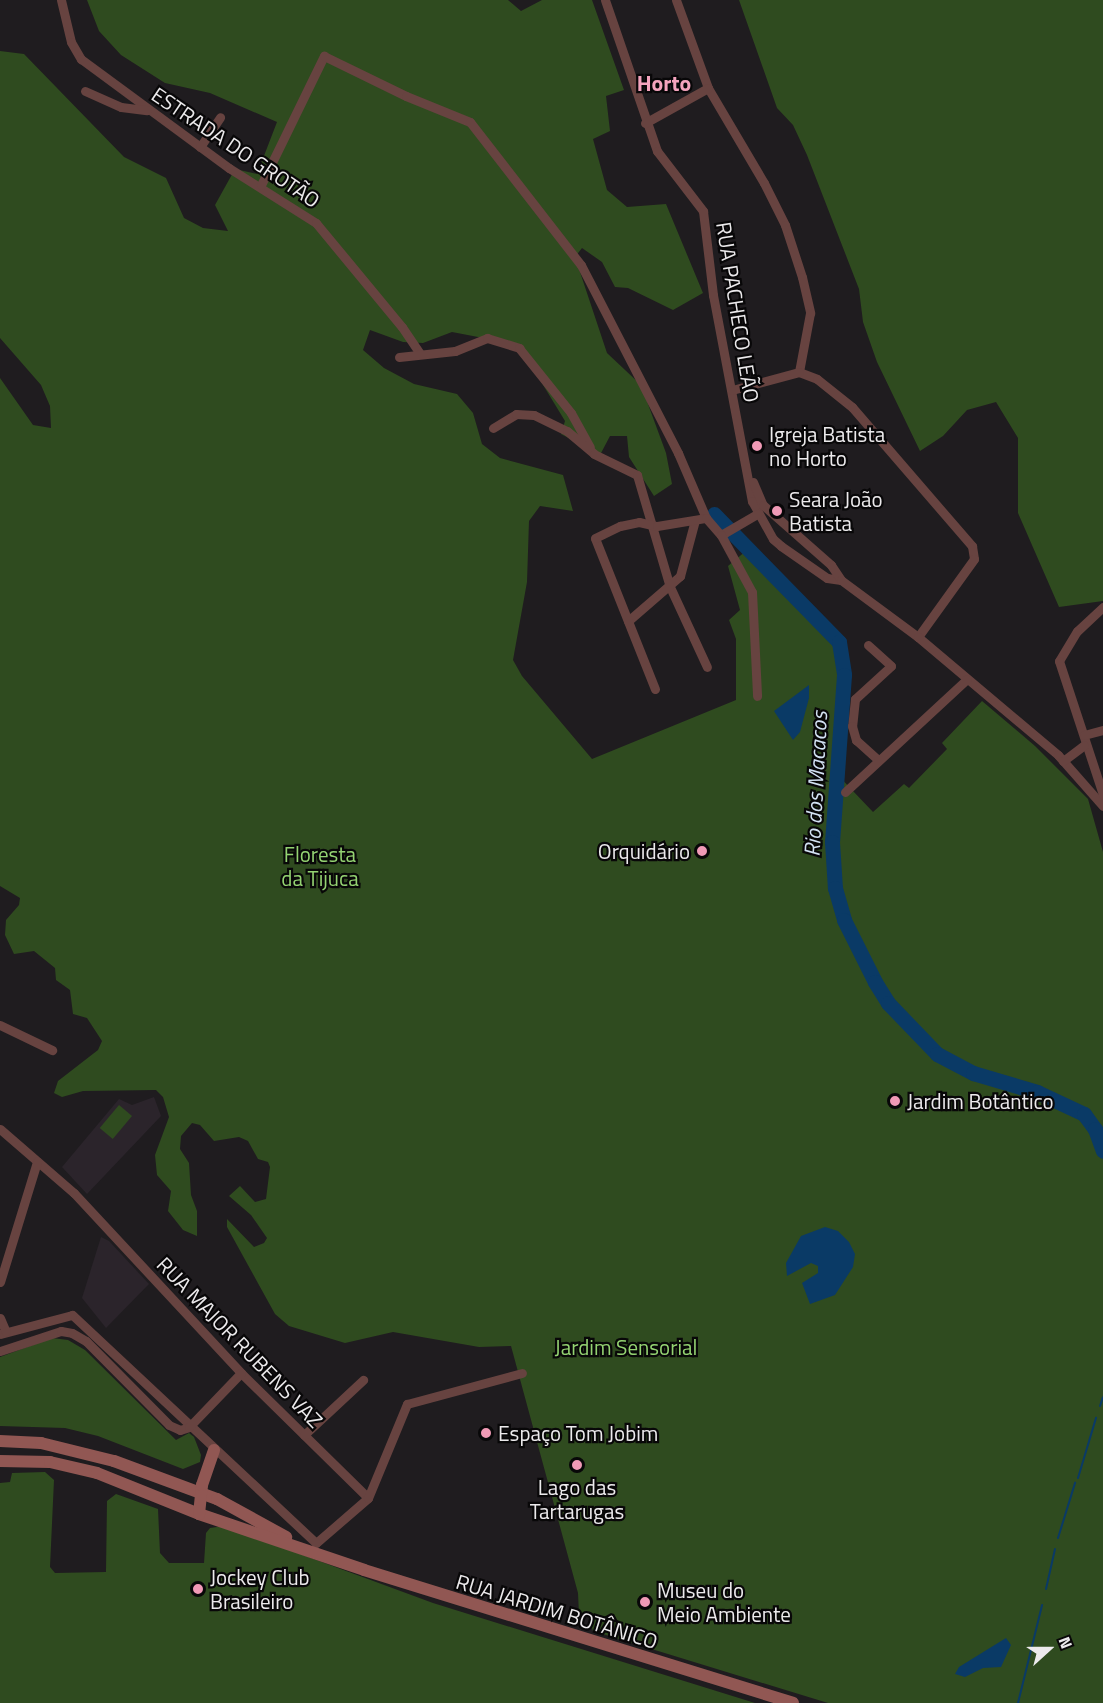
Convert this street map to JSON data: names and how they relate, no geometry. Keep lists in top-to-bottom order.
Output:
{
  "streets": {
    "main road": ["RUA JARDIM BOTÂNICO"],
    "street": ["ESTRADA DO GROTÃO", "RUA PACHECO LEÃO", "RUA MAJOR RUBENS VAZ"]
  },
  "districts": ["Horto"],
  "water": ["Rio dos Macacos"],
  "parks": ["Floresta da Tijuca", "Jardim Sensorial"],
  "places": [
    "Igreja Batista no Horto",
    "Seara João Batista",
    "Orquidário",
    "Jardim Botântico",
    "Espaço Tom Jobim",
    "Lago das Tartarugas",
    "Jockey Club Brasileiro",
    "Museu do Meio Ambiente"
  ],
  "north": "right"
}
